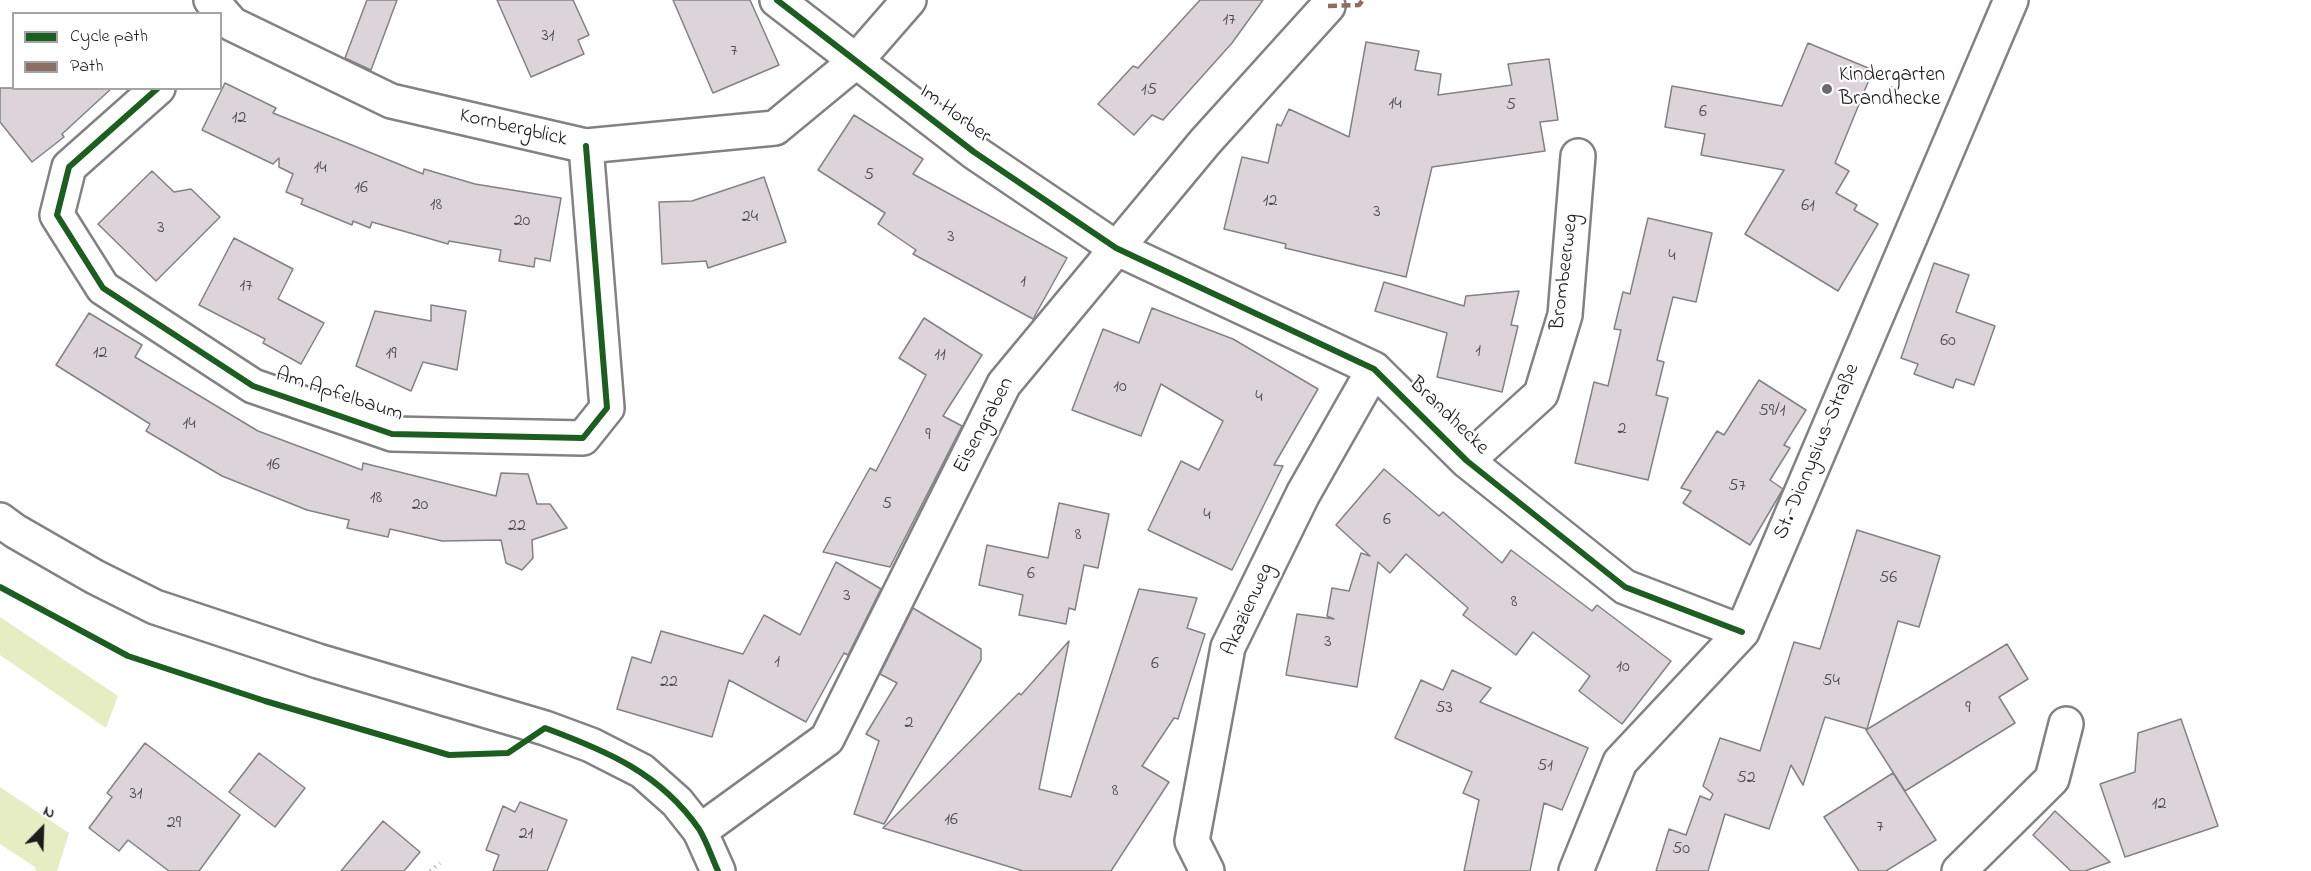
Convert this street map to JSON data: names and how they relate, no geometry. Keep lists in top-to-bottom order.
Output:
{
  "streets": {
    "street": [
      "Im Horber",
      "Kornbergblick",
      "Brombeerweg",
      "Am Apfelbaum",
      "Brandhecke",
      "Eisengraben",
      "St.-Dionysius-Straße",
      "Akazienweg"
    ]
  },
  "crossings": [
    ["Im Horber", "Kornbergblick"],
    ["Im Horber", "Brandhecke"],
    ["Im Horber", "Eisengraben"],
    ["Kornbergblick", "Am Apfelbaum"],
    ["Brombeerweg", "Brandhecke"],
    ["Brandhecke", "Eisengraben"],
    ["Brandhecke", "St.-Dionysius-Straße"],
    ["Brandhecke", "Akazienweg"]
  ],
  "places": ["Kindergarten Brandhecke"],
  "house_numbers": [
    "17",
    "31",
    "7",
    "15",
    "14",
    "5",
    "6",
    "12",
    "14",
    "5",
    "16",
    "12",
    "18",
    "61",
    "3",
    "24",
    "20",
    "3",
    "3",
    "4",
    "1",
    "17",
    "60",
    "1",
    "12",
    "19",
    "11",
    "10",
    "4",
    "59/1",
    "14",
    "2",
    "9",
    "16",
    "57",
    "18",
    "5",
    "20",
    "4",
    "6",
    "22",
    "8",
    "6",
    "56",
    "3",
    "8",
    "3",
    "1",
    "6",
    "10",
    "54",
    "22",
    "53",
    "9",
    "2",
    "51",
    "52",
    "8",
    "31",
    "12",
    "16",
    "29",
    "7",
    "21",
    "50"
  ],
  "legend": ["Cycle path", "Path"],
  "north": "top right"
}
